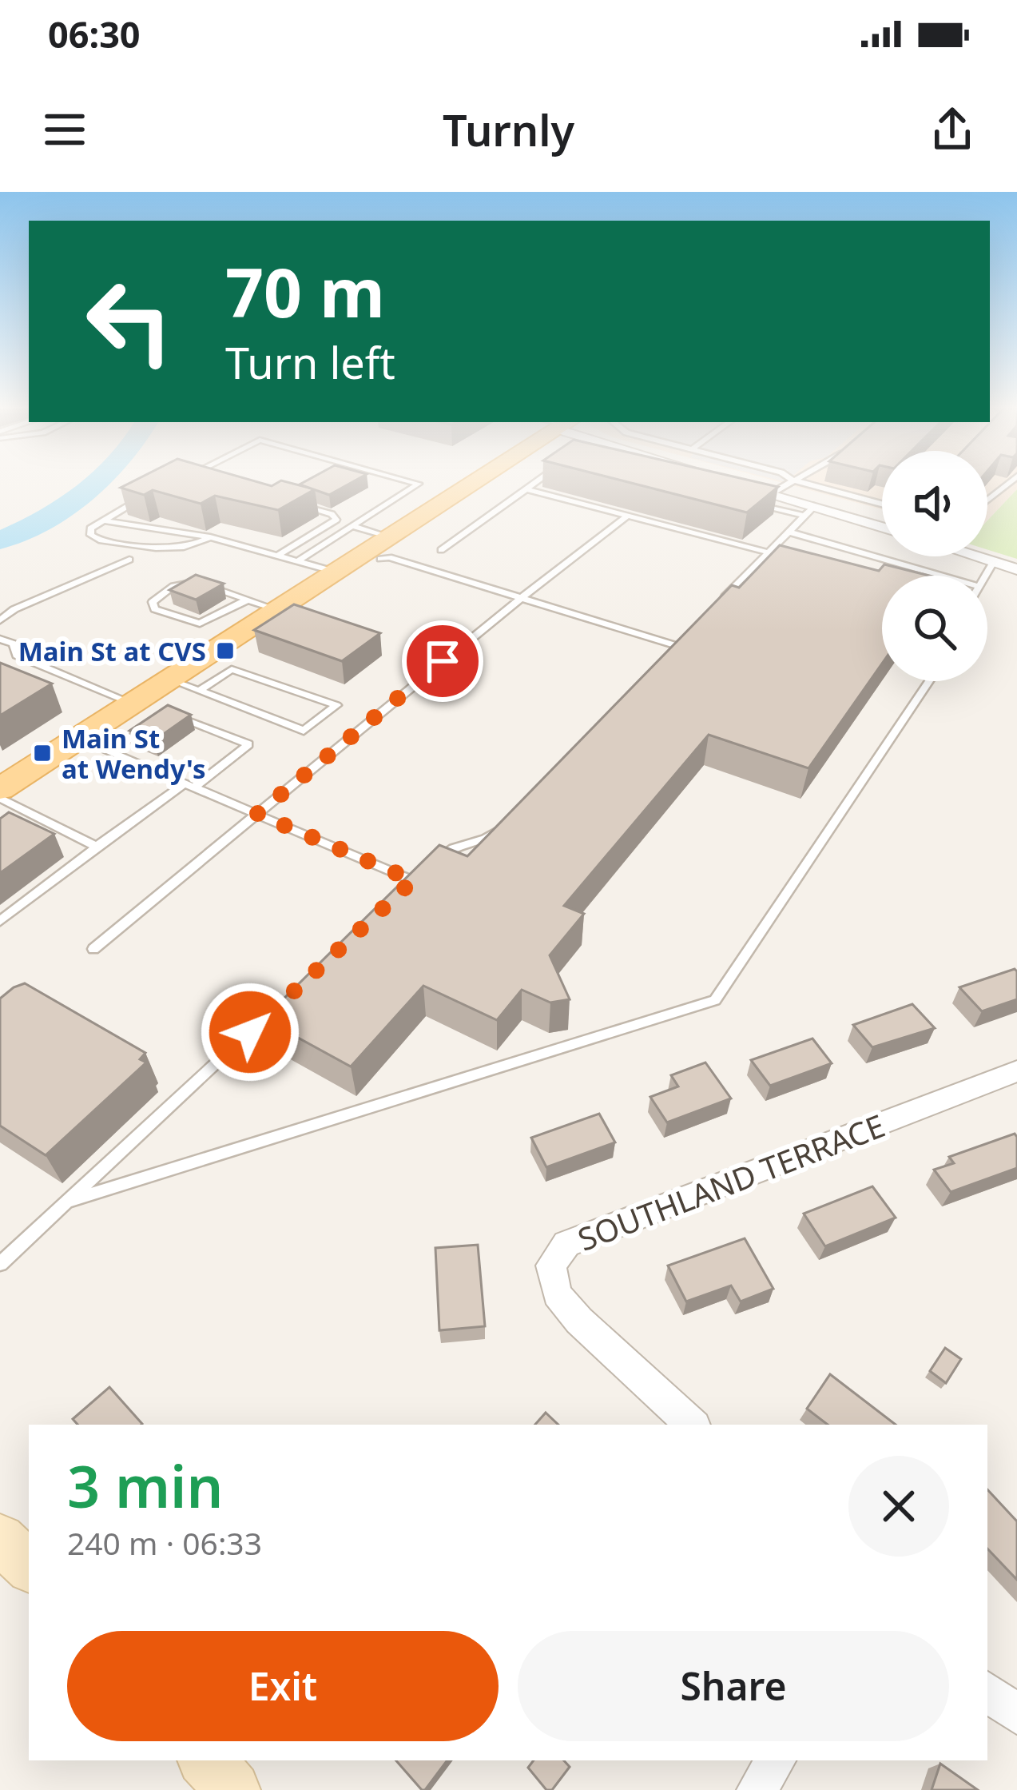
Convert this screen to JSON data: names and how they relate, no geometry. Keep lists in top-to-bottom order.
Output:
{
  "streets": {
    "street": ["SOUTHLAND TERRACE"]
  },
  "places": {
    "transit": ["Main St at CVS", "Main St at Wendy's"]
  },
  "page": {
    "status": "06:30",
    "header": "Turnly",
    "turn": ["70 m", "Turn left"],
    "heading": ["3 min", "240 m · 06:33"],
    "buttons": ["Exit", "Share"]
  }
}
